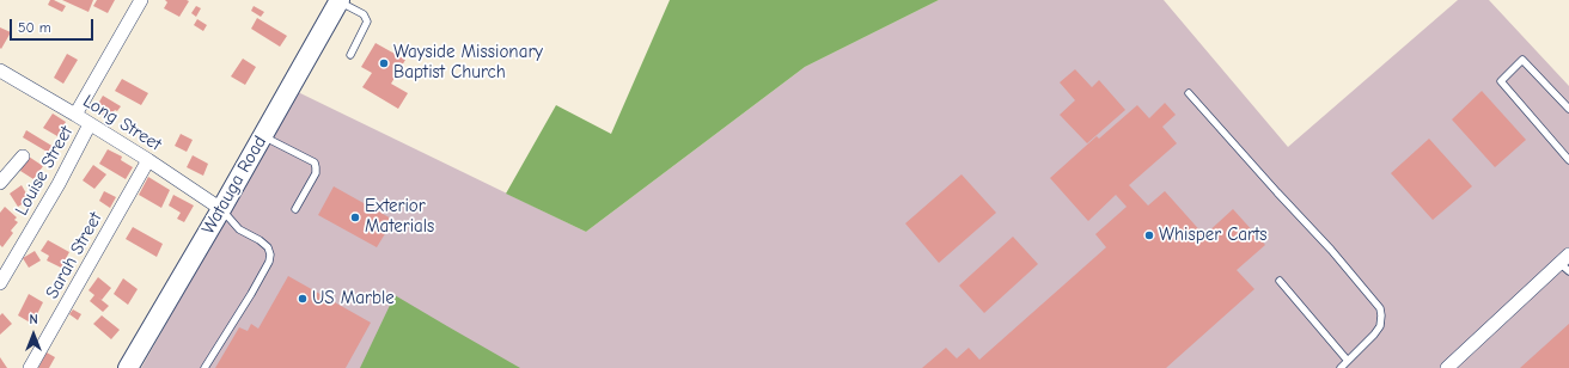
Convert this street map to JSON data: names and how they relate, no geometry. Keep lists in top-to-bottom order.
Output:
{
  "streets": {
    "main road": ["Watauga Road"],
    "street": ["Long Street", "Louise Street", "Sarah Street"]
  },
  "crossings": [
    ["Long Street", "Louise Street"],
    ["Long Street", "Watauga Road"],
    ["Long Street", "Sarah Street"]
  ],
  "places": [
    "Wayside Missionary Baptist Church",
    "Exterior Materials",
    "Whisper Carts",
    "US Marble"
  ],
  "scale_bar": "50 m",
  "north": "top"
}
